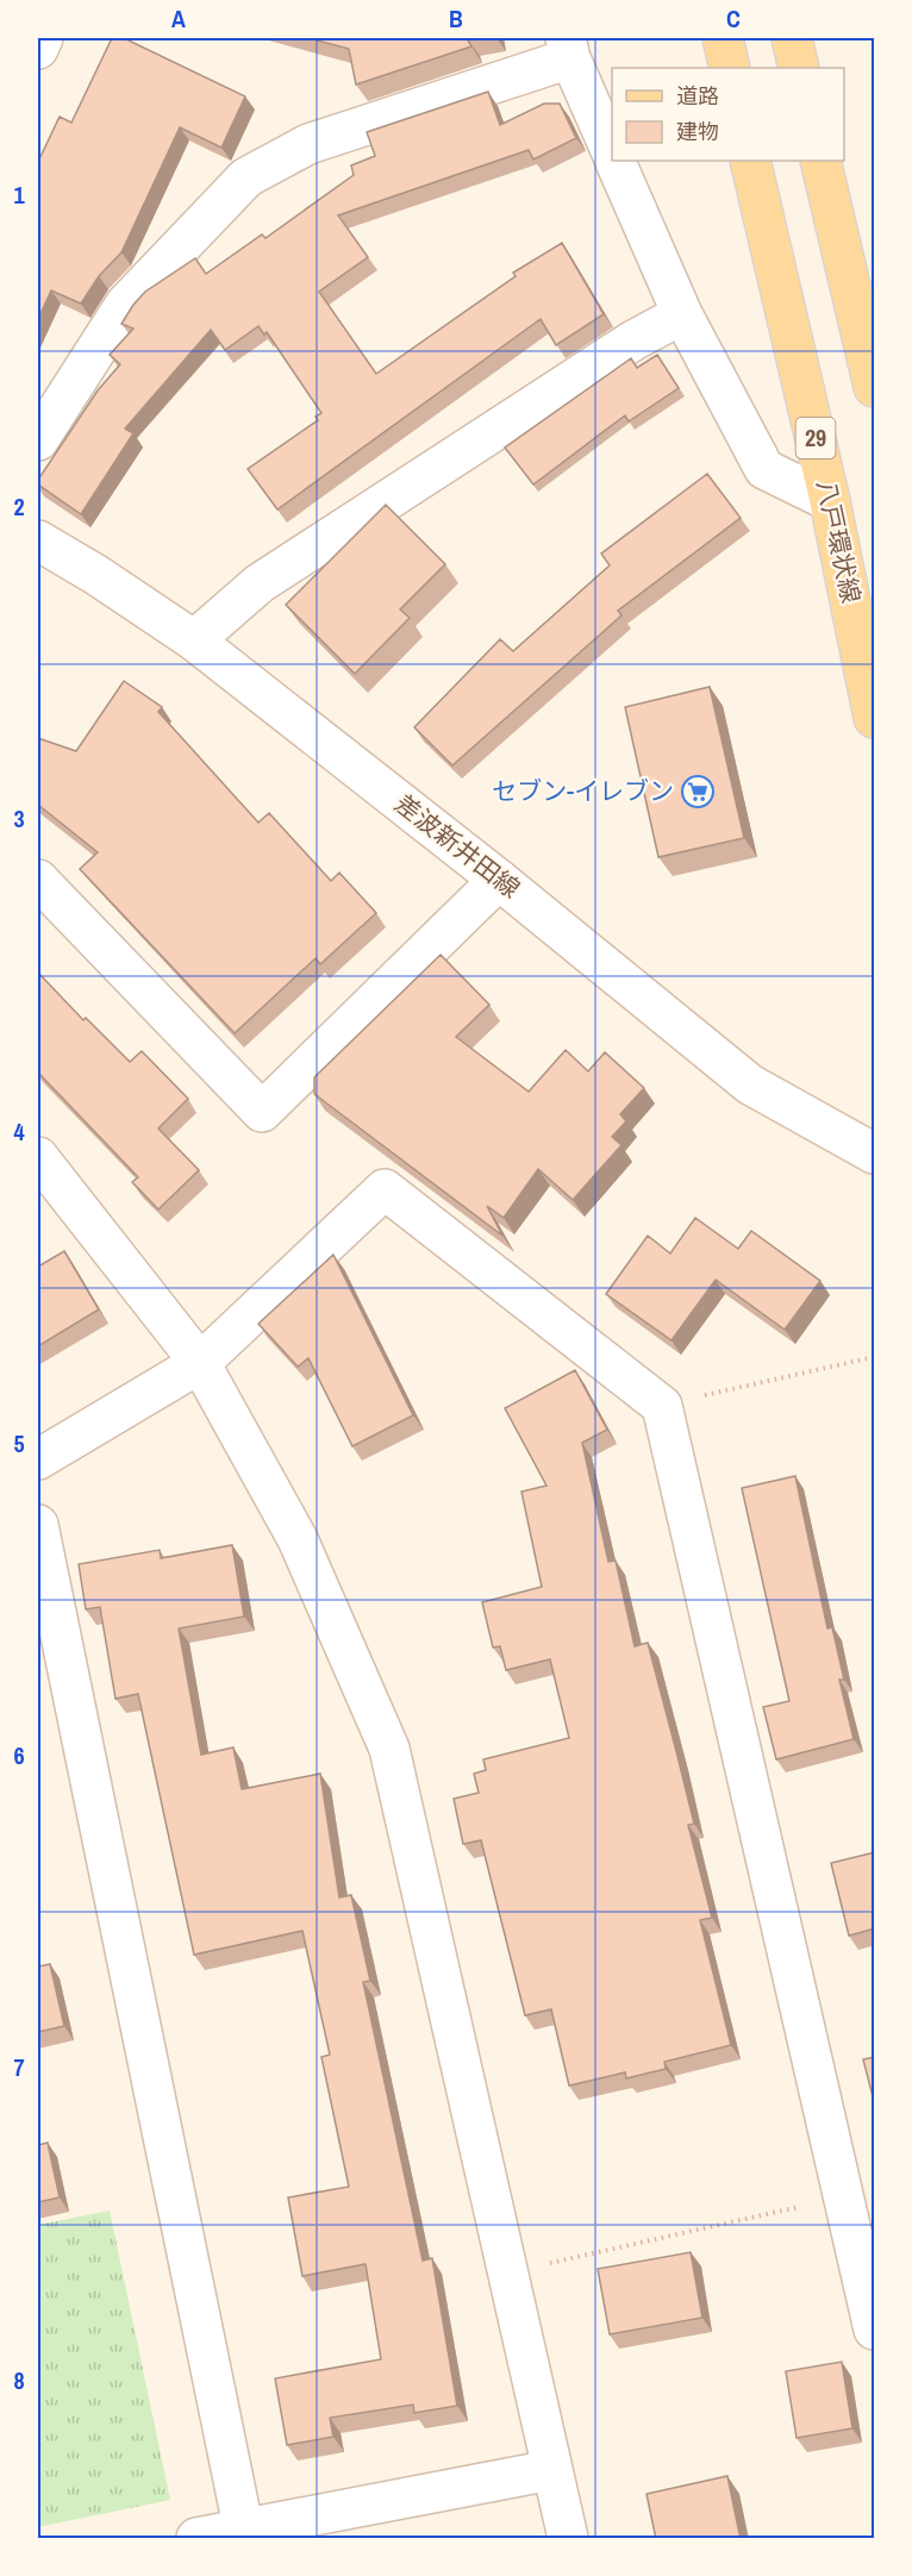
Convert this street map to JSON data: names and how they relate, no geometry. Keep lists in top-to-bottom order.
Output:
{
  "streets": {
    "main road": ["29", "八戸環状線"],
    "street": ["差波新井田線"]
  },
  "places": {
    "supermarket": ["セブン-イレブン"]
  },
  "legend": ["道路", "建物"],
  "grid": {
    "columns": ["A", "B", "C"],
    "rows": [
      "1",
      "2",
      "3",
      "4",
      "5",
      "6",
      "7",
      "8"
    ]
  }
}
